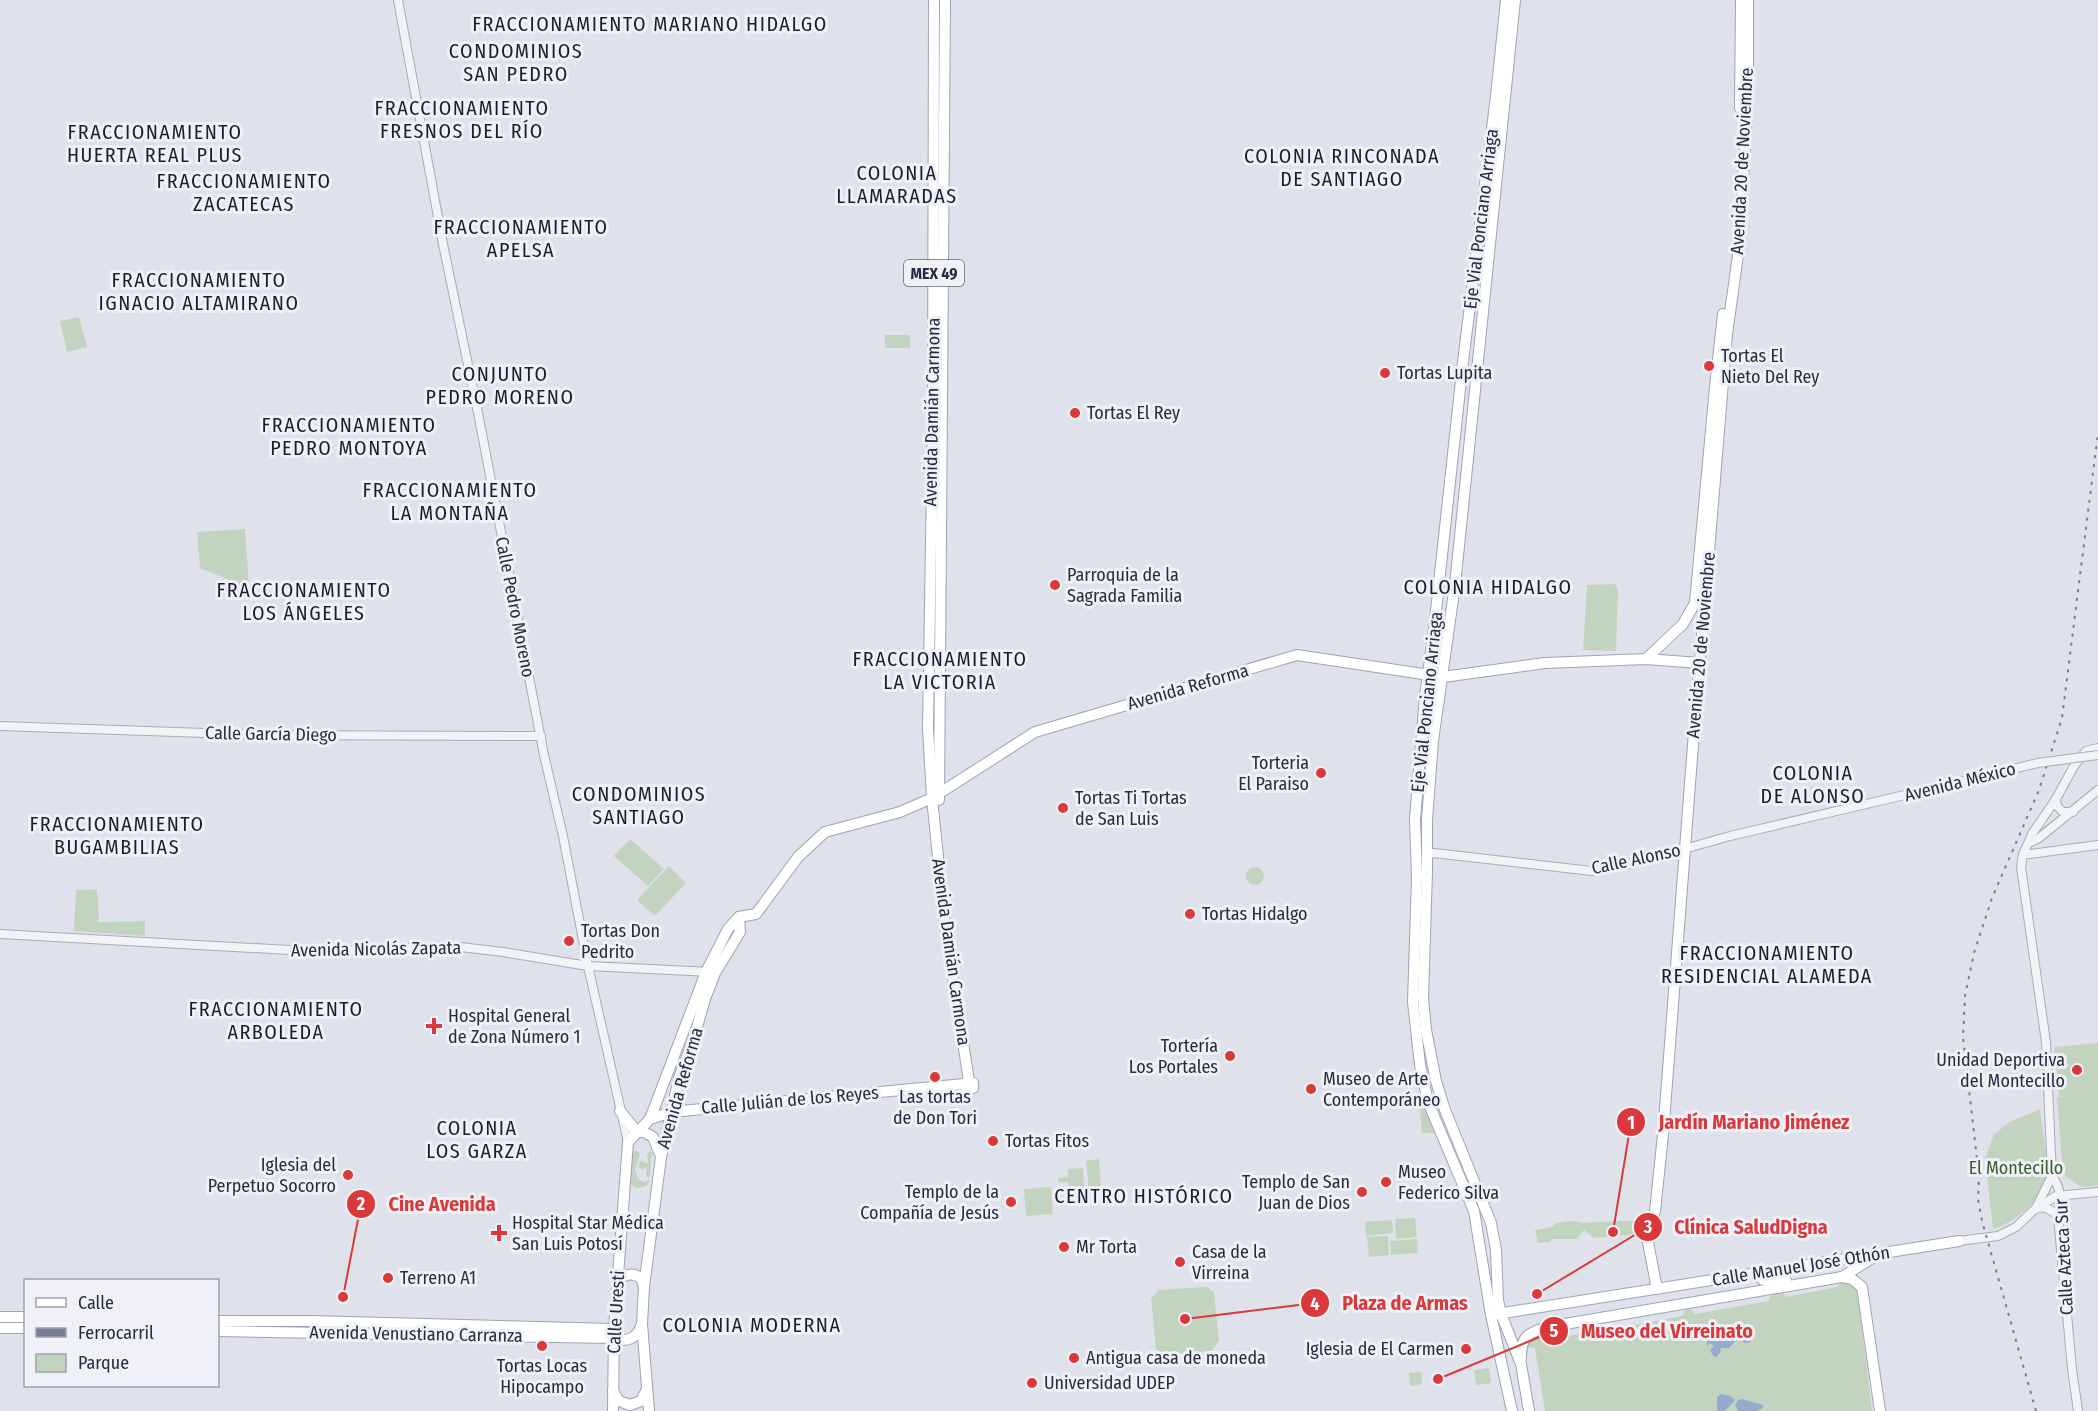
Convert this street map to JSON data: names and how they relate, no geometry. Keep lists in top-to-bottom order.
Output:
{
  "streets": {
    "main road": [
      "Avenida 20 de Noviembre",
      "Eje Vial Ponciano Arriaga",
      "MEX 49",
      "Avenida Damián Carmona",
      "Avenida Reforma",
      "Calle Julián de los Reyes",
      "Calle Manuel José Othón",
      "Calle Uresti",
      "Avenida Venustiano Carranza"
    ],
    "street": [
      "Calle Pedro Moreno",
      "Calle García Diego",
      "Avenida México",
      "Calle Alonso",
      "Avenida Nicolás Zapata",
      "Calle Azteca Sur"
    ]
  },
  "crossings": [
    ["Avenida 20 de Noviembre", "Avenida Reforma"],
    ["Avenida 20 de Noviembre", "Calle Alonso"],
    ["Avenida 20 de Noviembre", "Calle Manuel José Othón"],
    ["Eje Vial Ponciano Arriaga", "Avenida Reforma"],
    ["Eje Vial Ponciano Arriaga", "Calle Alonso"],
    ["Eje Vial Ponciano Arriaga", "Calle Manuel José Othón"],
    ["Avenida Damián Carmona", "Avenida Reforma"],
    ["Avenida Damián Carmona", "Calle Julián de los Reyes"],
    ["Calle Pedro Moreno", "Calle García Diego"],
    ["Calle Pedro Moreno", "Avenida Nicolás Zapata"],
    ["Calle Pedro Moreno", "Calle Julián de los Reyes"],
    ["Calle Pedro Moreno", "Calle Uresti"],
    ["Avenida Reforma", "Avenida Nicolás Zapata"],
    ["Avenida Reforma", "Calle Julián de los Reyes"],
    ["Avenida México", "Calle Alonso"],
    ["Calle Julián de los Reyes", "Calle Uresti"],
    ["Calle Azteca Sur", "Calle Manuel José Othón"],
    ["Calle Uresti", "Avenida Venustiano Carranza"]
  ],
  "districts": [
    "FRACCIONAMIENTO MARIANO HIDALGO",
    "CONDOMINIOS SAN PEDRO",
    "FRACCIONAMIENTO FRESNOS DEL RÍO",
    "FRACCIONAMIENTO HUERTA REAL PLUS",
    "COLONIA RINCONADA DE SANTIAGO",
    "COLONIA LLAMARADAS",
    "FRACCIONAMIENTO ZACATECAS",
    "FRACCIONAMIENTO APELSA",
    "FRACCIONAMIENTO IGNACIO ALTAMIRANO",
    "CONJUNTO PEDRO MORENO",
    "FRACCIONAMIENTO PEDRO MONTOYA",
    "FRACCIONAMIENTO LA MONTAÑA",
    "COLONIA HIDALGO",
    "FRACCIONAMIENTO LOS ÁNGELES",
    "FRACCIONAMIENTO LA VICTORIA",
    "COLONIA DE ALONSO",
    "CONDOMINIOS SANTIAGO",
    "FRACCIONAMIENTO BUGAMBILIAS",
    "FRACCIONAMIENTO RESIDENCIAL ALAMEDA",
    "FRACCIONAMIENTO ARBOLEDA",
    "COLONIA LOS GARZA",
    "CENTRO HISTÓRICO",
    "COLONIA MODERNA"
  ],
  "parks": ["El Montecillo"],
  "places": {
    "other": [
      "Tortas El Nieto Del Rey",
      "Tortas Lupita",
      "Tortas El Rey",
      "Parroquia de la Sagrada Familia",
      "Torteria El Paraiso",
      "Tortas Ti Tortas de San Luis",
      "Tortas Hidalgo",
      "Tortas Don Pedrito",
      "Tortería Los Portales",
      "Unidad Deportiva del Montecillo",
      "Las tortas de Don Tori",
      "Museo de Arte Contemporáneo",
      "Tortas Fitos",
      "Iglesia del Perpetuo Socorro",
      "Museo Federico Silva",
      "Templo de San Juan de Dios",
      "Templo de la Compañía de Jesús",
      "Jardín Mariano Jiménez",
      "Mr Torta",
      "Casa de la Virreina",
      "Terreno A1",
      "Clínica SaludDigna",
      "Cine Avenida",
      "Plaza de Armas",
      "Tortas Locas Hipocampo",
      "Iglesia de El Carmen",
      "Antigua casa de moneda",
      "Museo del Virreinato",
      "Universidad UDEP"
    ],
    "health": ["Hospital General de Zona Número 1", "Hospital Star Médica San Luis Potosí"]
  },
  "legend": ["Calle", "Ferrocarril", "Parque"]
}
